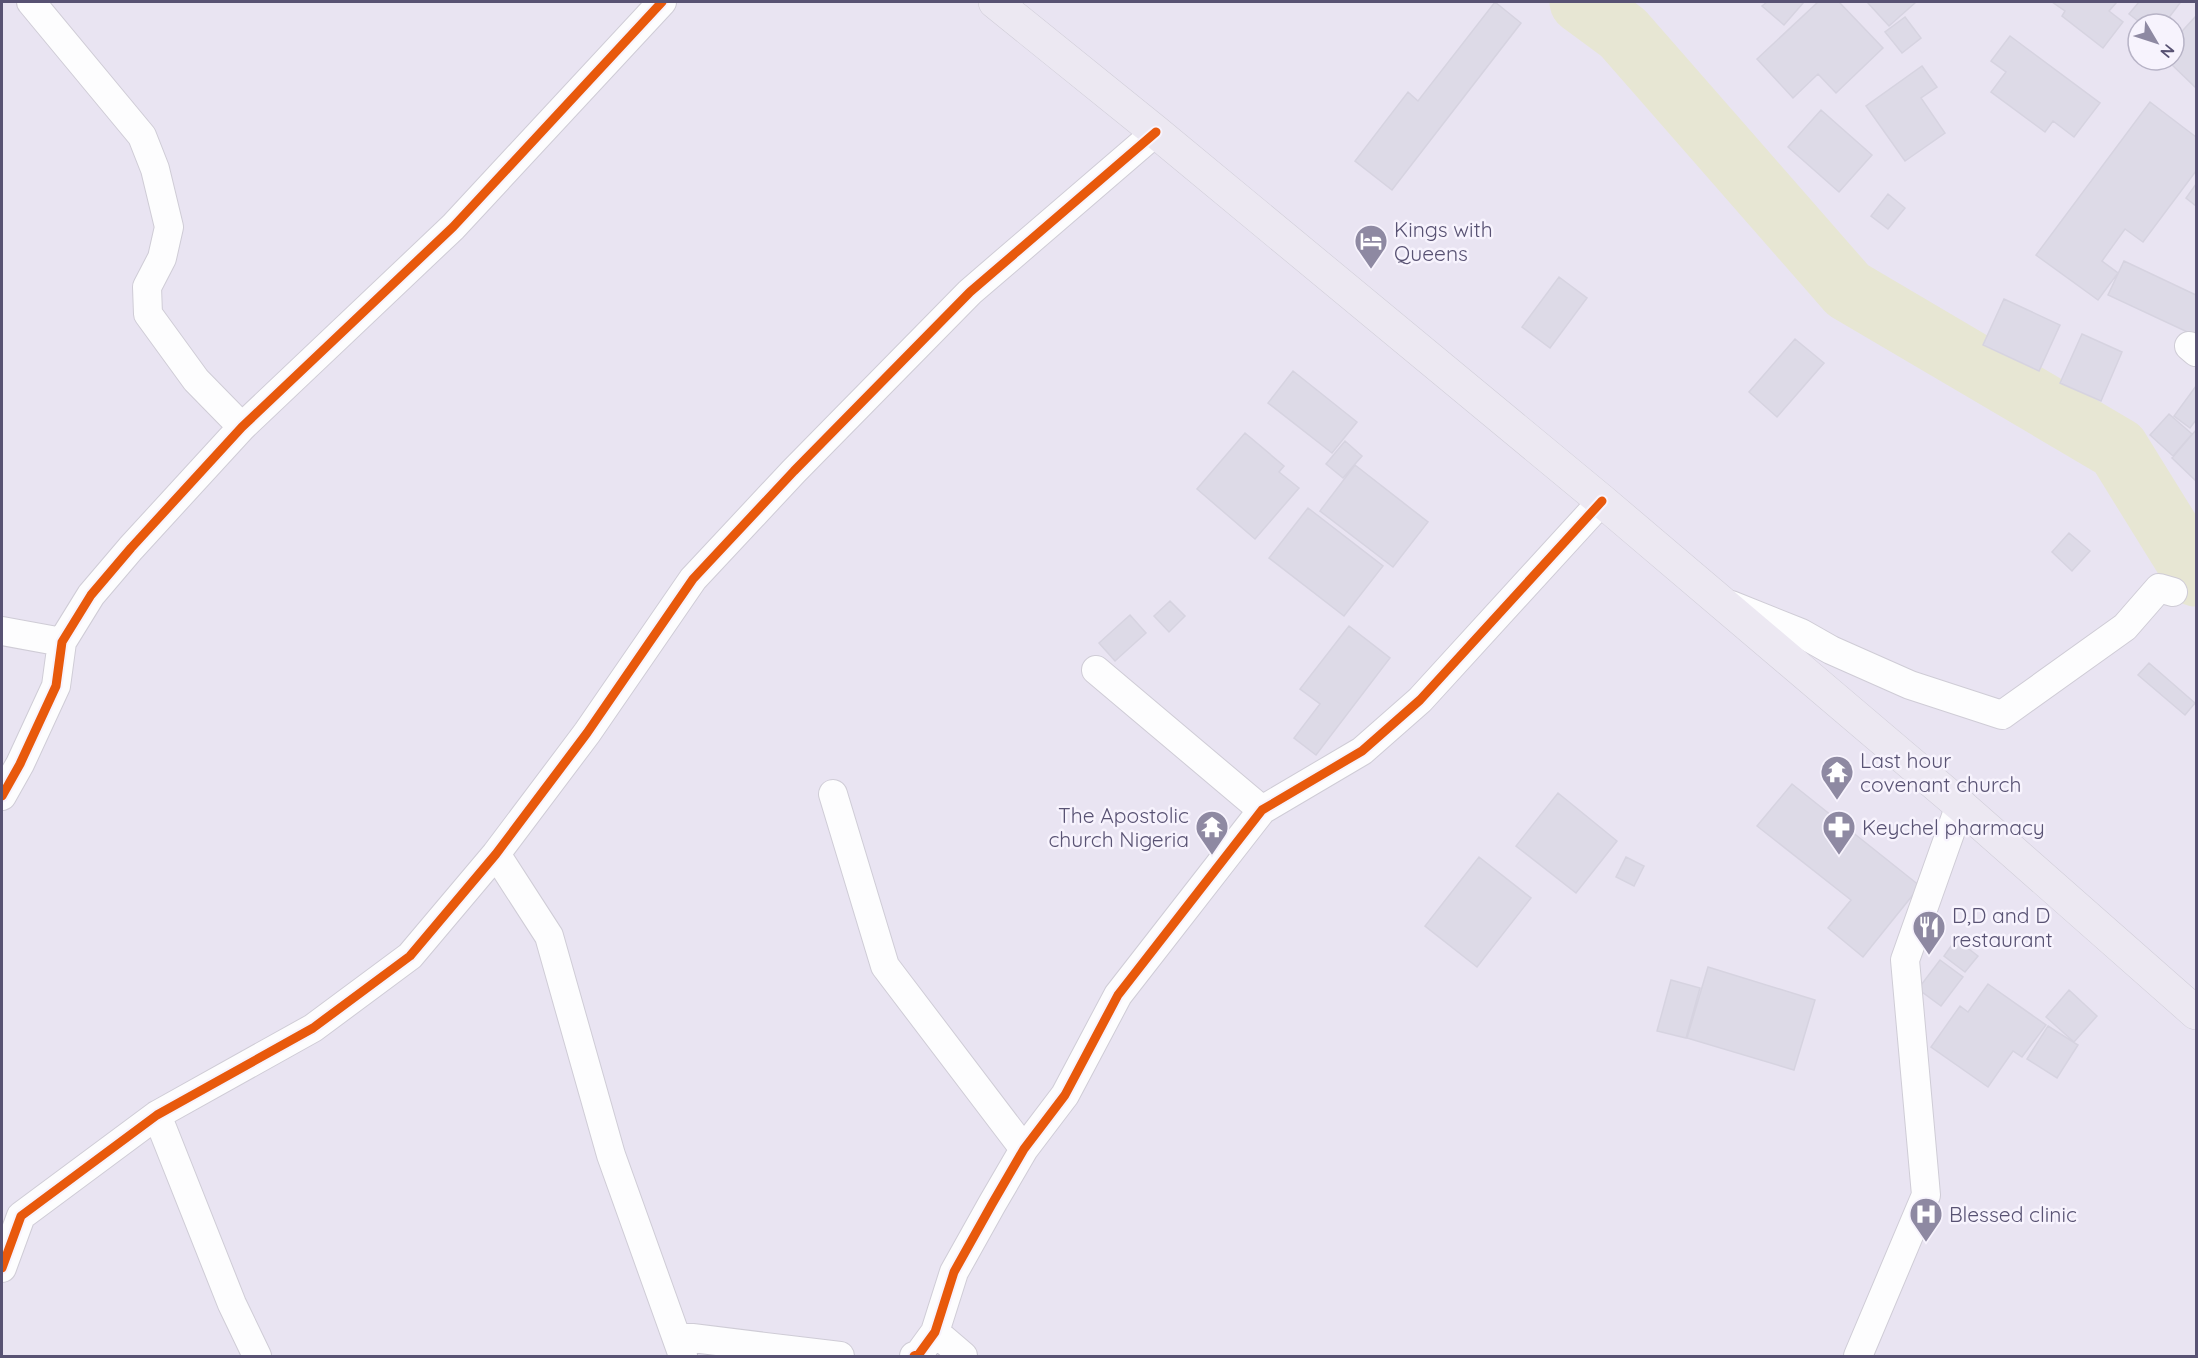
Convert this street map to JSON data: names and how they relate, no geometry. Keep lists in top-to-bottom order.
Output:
{
  "places": {
    "hotel": ["Kings with Queens"],
    "temple": ["Last hour covenant church", "The Apostolic church Nigeria"],
    "pharmacy": ["Keychel pharmacy"],
    "restaurant": ["D,D and D restaurant"],
    "hospital": ["Blessed clinic"]
  },
  "north": "bottom right"
}
